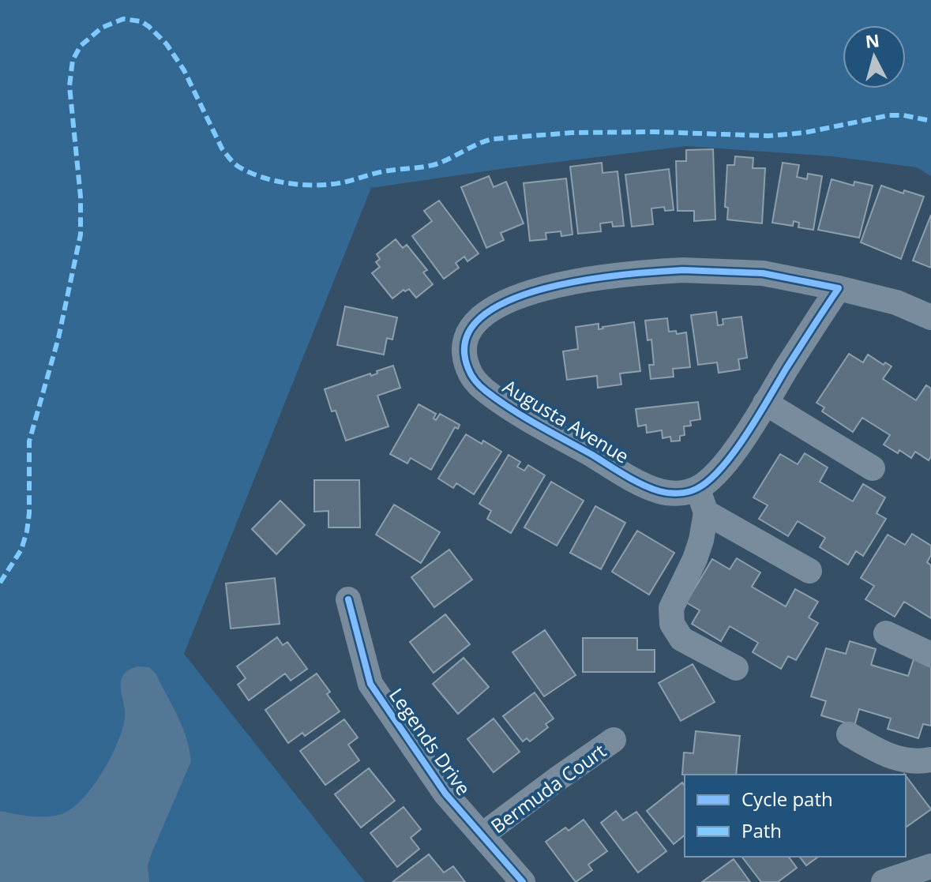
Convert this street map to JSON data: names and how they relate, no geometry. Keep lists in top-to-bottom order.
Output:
{
  "streets": {
    "street": ["Augusta Avenue", "Legends Drive", "Bermuda Court"]
  },
  "crossings": [
    ["Legends Drive", "Bermuda Court"]
  ],
  "legend": ["Cycle path", "Path"],
  "north": "top"
}
